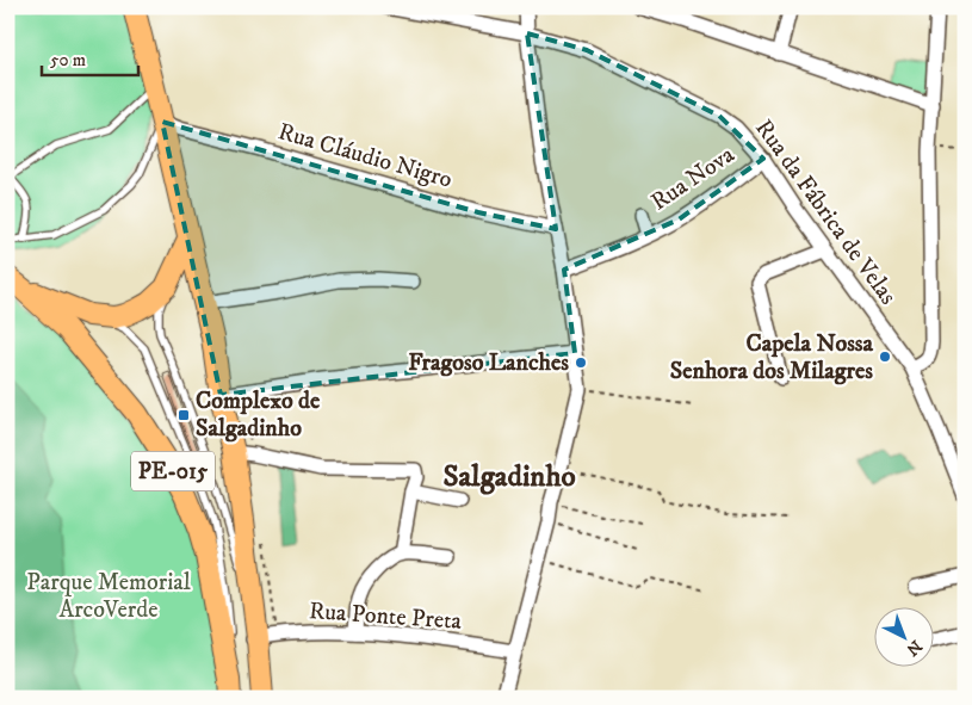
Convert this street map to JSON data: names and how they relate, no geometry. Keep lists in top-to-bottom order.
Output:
{
  "streets": {
    "highway": ["PE-015"],
    "street": [
      "Rua Cláudio Nigro",
      "Rua Nova",
      "Rua da Fábrica de Velas",
      "Rua Ponte Preta"
    ]
  },
  "crossings": [
    ["Rua Cláudio Nigro", "PE-015"],
    ["Rua Nova", "Rua da Fábrica de Velas"],
    ["PE-015", "Rua Ponte Preta"]
  ],
  "districts": ["Salgadinho"],
  "parks": ["Parque Memorial ArcoVerde"],
  "places": {
    "other": ["Capela Nossa Senhora dos Milagres", "Fragoso Lanches"],
    "transit": ["Complexo de Salgadinho"]
  },
  "scale_bar": "50 m",
  "north": "bottom right"
}
